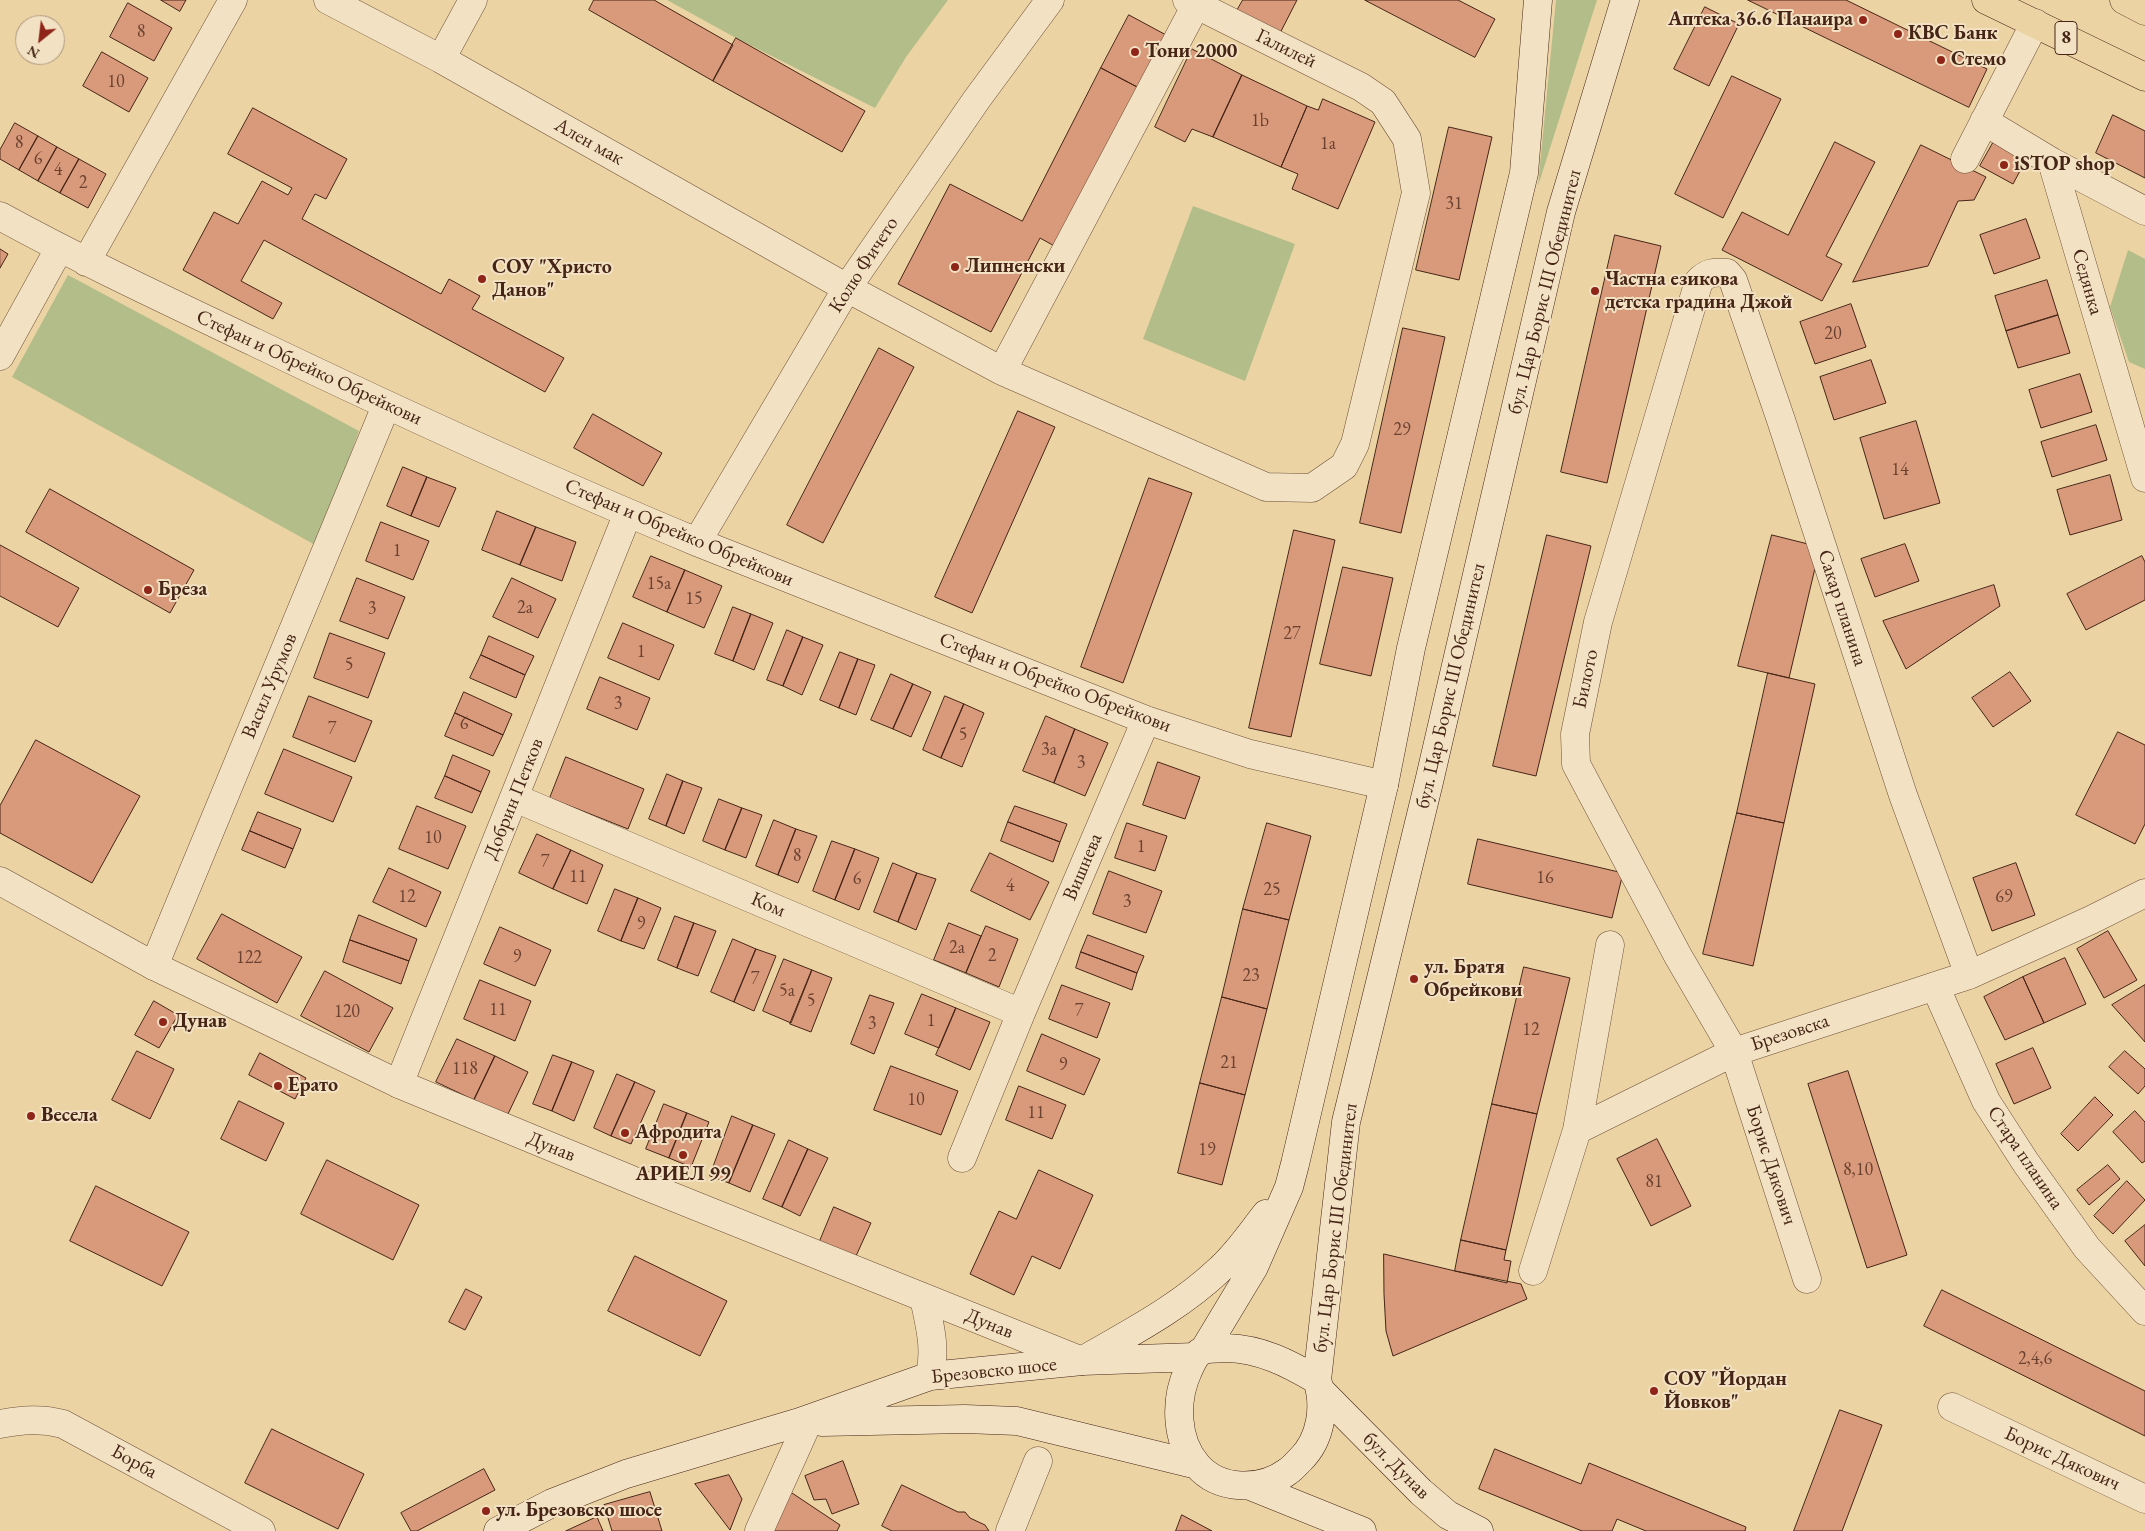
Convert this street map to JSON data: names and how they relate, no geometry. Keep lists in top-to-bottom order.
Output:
{
  "streets": {
    "main road": ["8"],
    "street": [
      "Галилей",
      "Ален мак",
      "Колю Фичето",
      "Седянка",
      "бул. Цар Борис III Обединител",
      "Стефан и Обрейко Обрейкови",
      "Сакар планина",
      "Билото",
      "Васил Урумов",
      "Добрин Петков",
      "Вишнева",
      "Ком",
      "Брезовска",
      "Дунав",
      "Стара планина",
      "Борис Дякович",
      "Брезовско шосе",
      "Борба",
      "бул. Дунав"
    ]
  },
  "crossings": [
    ["Галилей", "Ален мак"],
    ["Ален мак", "Колю Фичето"],
    ["Колю Фичето", "Стефан и Обрейко Обрейкови"],
    ["бул. Цар Борис III Обединител", "Стефан и Обрейко Обрейкови"],
    ["бул. Цар Борис III Обединител", "Брезовско шосе"],
    ["бул. Цар Борис III Обединител", "бул. Дунав"],
    ["Стефан и Обрейко Обрейкови", "Васил Урумов"],
    ["Стефан и Обрейко Обрейкови", "Добрин Петков"],
    ["Стефан и Обрейко Обрейкови", "Вишнева"],
    ["Сакар планина", "Билото"],
    ["Сакар планина", "Брезовска"],
    ["Билото", "Брезовска"],
    ["Билото", "Борис Дякович"],
    ["Васил Урумов", "Дунав"],
    ["Добрин Петков", "Ком"],
    ["Добрин Петков", "Дунав"],
    ["Вишнева", "Ком"],
    ["Брезовска", "Стара планина"],
    ["Брезовска", "Борис Дякович"],
    ["Дунав", "Брезовско шосе"],
    ["Брезовско шосе", "бул. Дунав"]
  ],
  "places": [
    "Аптека 36.6 Панаира",
    "КВС Банк",
    "Тони 2000",
    "Стемо",
    "iSTOP shop",
    "Липненски",
    "СОУ \"Христо Данов\"",
    "Частна езикова детска градина Джой",
    "Бреза",
    "ул. Братя Обрейкови",
    "Дунав",
    "Ерато",
    "Весела",
    "Афродита",
    "АРИЕЛ 99",
    "СОУ \"Йордан Йовков\"",
    "ул. Брезовско шосе"
  ],
  "house_numbers": [
    "8",
    "10",
    "1b",
    "8",
    "1a",
    "6",
    "4",
    "2",
    "31",
    "20",
    "29",
    "14",
    "1",
    "15a",
    "15",
    "2a",
    "3",
    "27",
    "1",
    "5",
    "3",
    "6",
    "7",
    "5",
    "3a",
    "3",
    "10",
    "1",
    "8",
    "7",
    "11",
    "16",
    "6",
    "4",
    "25",
    "12",
    "69",
    "3",
    "9",
    "2a",
    "2",
    "9",
    "122",
    "23",
    "7",
    "5a",
    "5",
    "11",
    "7",
    "120",
    "1",
    "3",
    "12",
    "21",
    "9",
    "118",
    "10",
    "11",
    "19",
    "8,10",
    "81",
    "2,4,6"
  ],
  "north": "bottom left"
}
